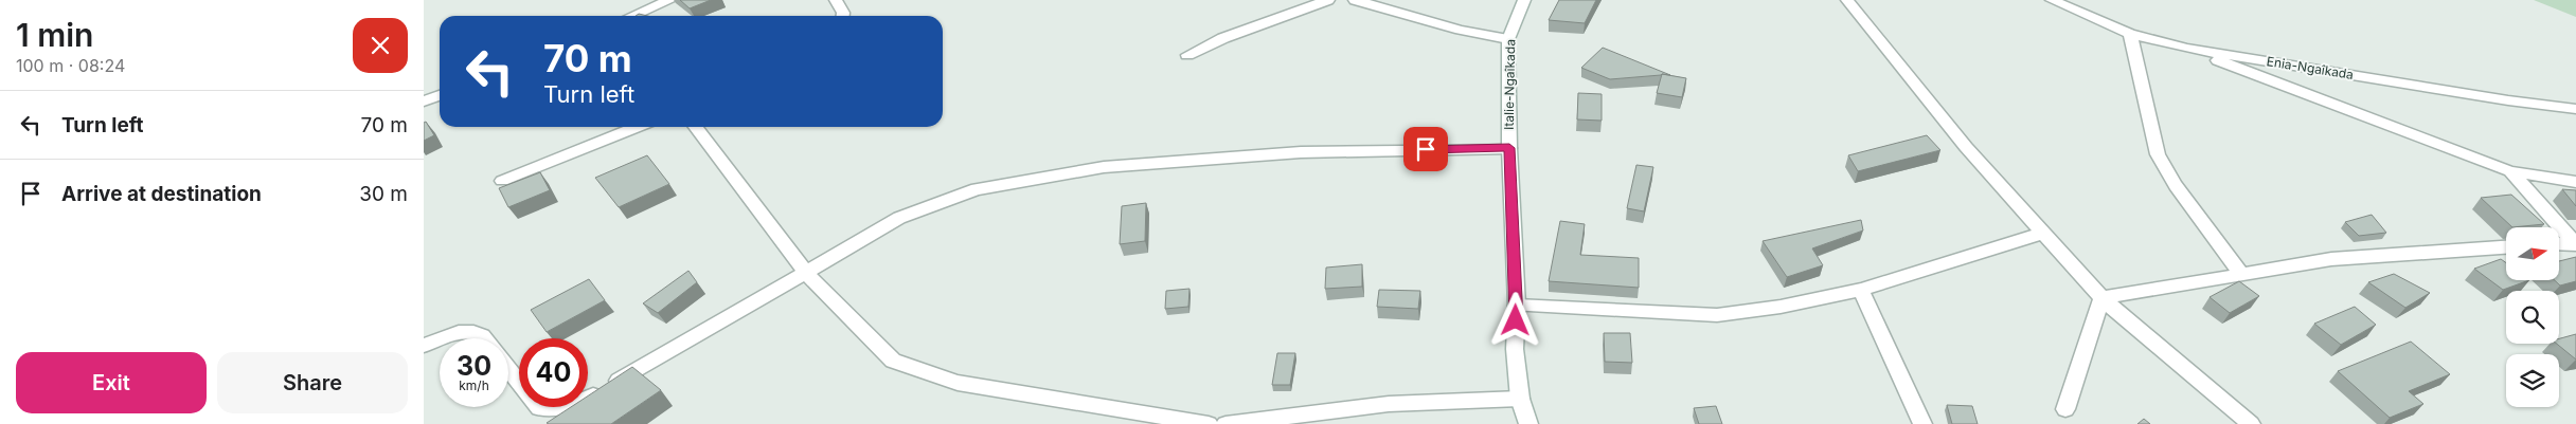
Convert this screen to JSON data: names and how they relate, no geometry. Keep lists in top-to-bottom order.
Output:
{
  "streets": {
    "street": ["Enia-Ngaîkada", "Italie-Ngaîkada"]
  },
  "north": "right",
  "page": {
    "heading": ["1 min", "100 m · 08:24"],
    "turn": ["70 m", "Turn left"],
    "list": [
      {
        "name": "Turn left",
        "value": "70 m"
      },
      {
        "name": "Arrive at destination",
        "value": "30 m"
      }
    ],
    "speed": "30 km/h",
    "limit": "40",
    "buttons": ["Exit", "Share"]
  }
}
